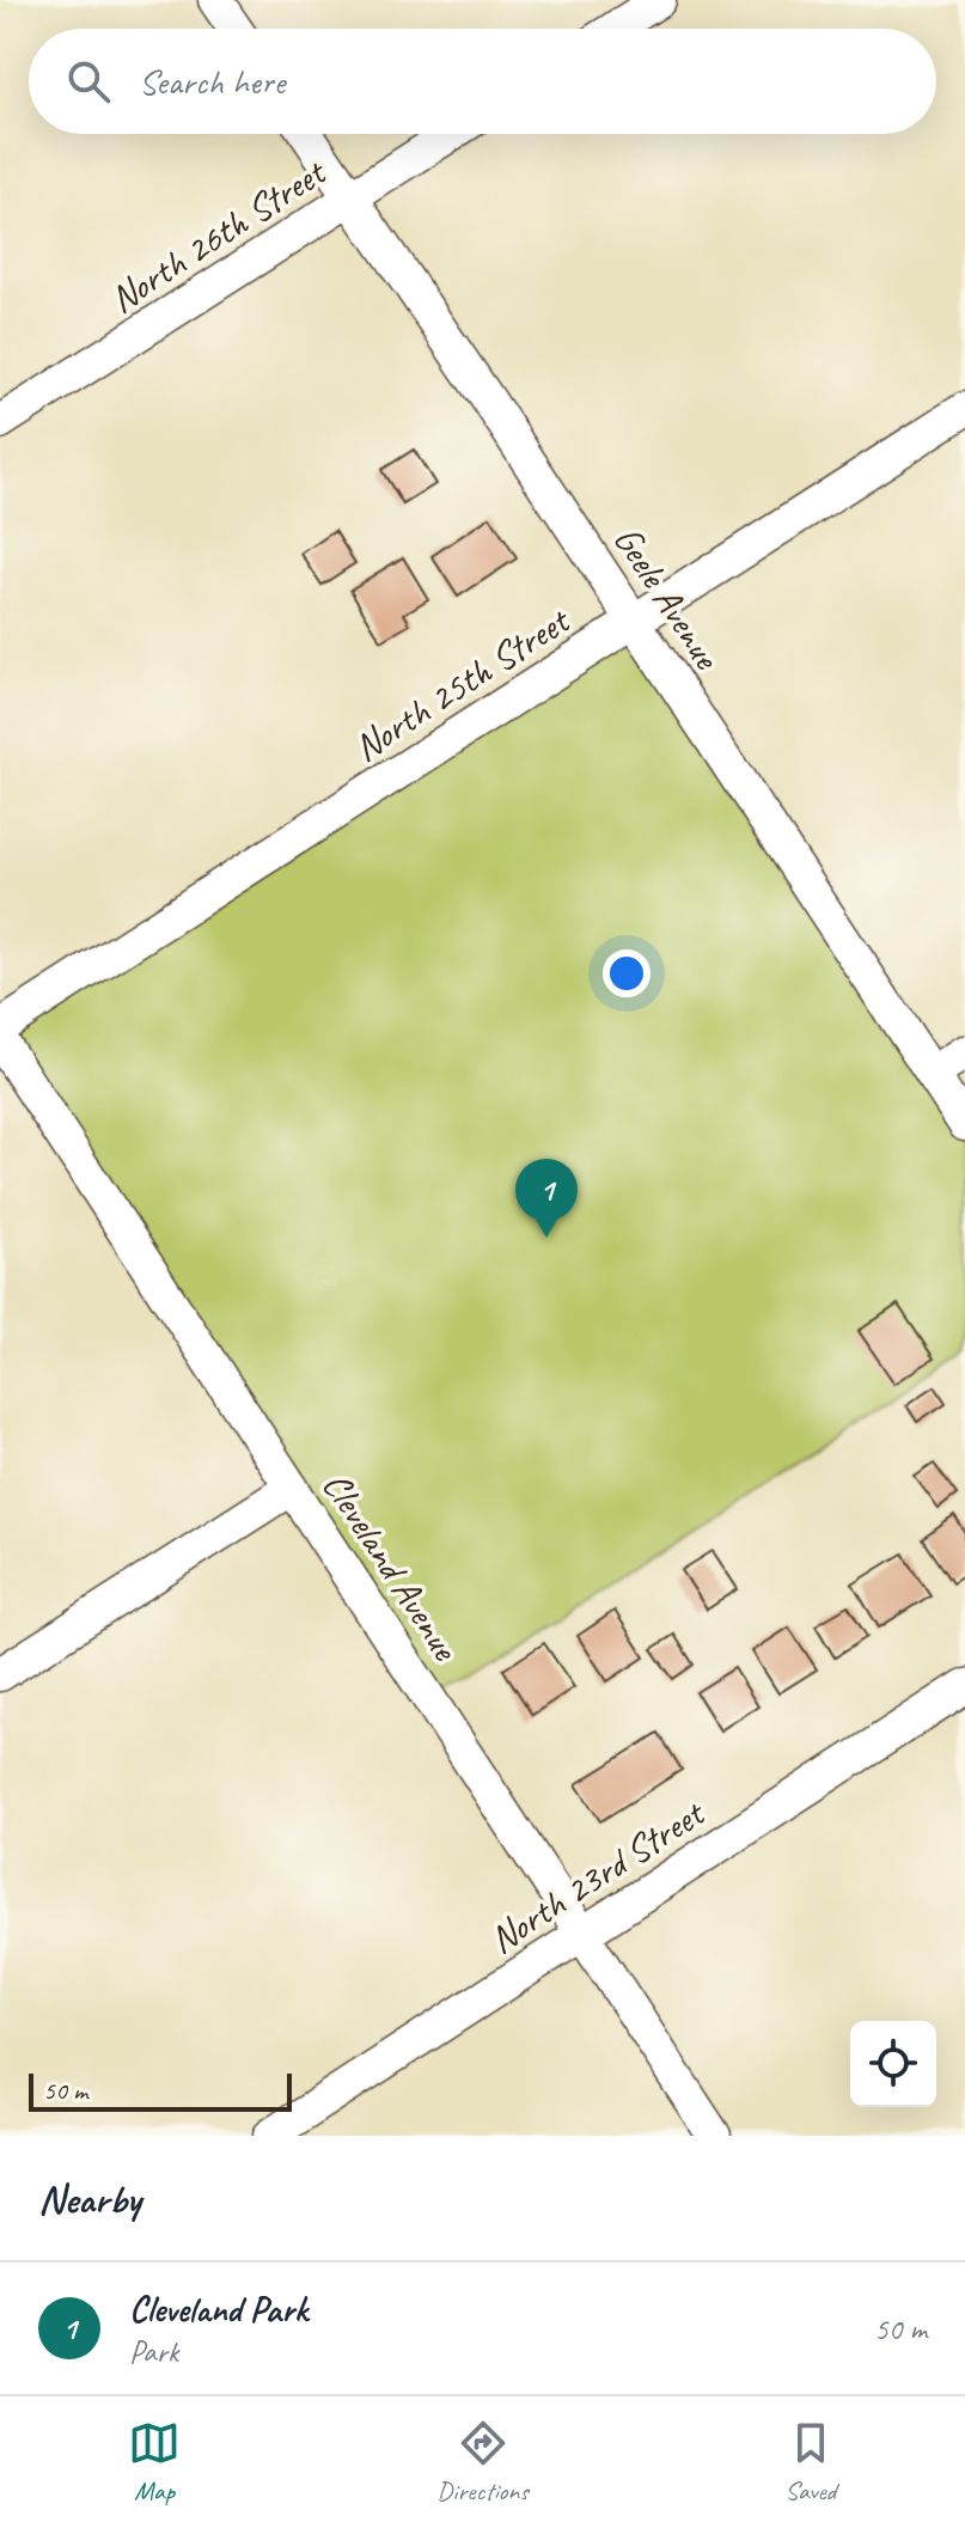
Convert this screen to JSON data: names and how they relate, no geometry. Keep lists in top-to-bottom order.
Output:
{
  "streets": {
    "street": [
      "North 26th Street",
      "Geele Avenue",
      "North 25th Street",
      "Cleveland Avenue",
      "North 23rd Street"
    ]
  },
  "crossings": [
    ["North 26th Street", "Geele Avenue"],
    ["Geele Avenue", "North 25th Street"],
    ["Cleveland Avenue", "North 23rd Street"]
  ],
  "scale_bar": "50 m",
  "page": {
    "search": "Search here",
    "pins": "1",
    "scale": "50 m",
    "heading": "Nearby",
    "list": [
      {
        "mark": "1",
        "name": "Cleveland Park",
        "note": "Park",
        "value": "50 m"
      }
    ],
    "nav": ["Map", "Directions", "Saved"]
  }
}
